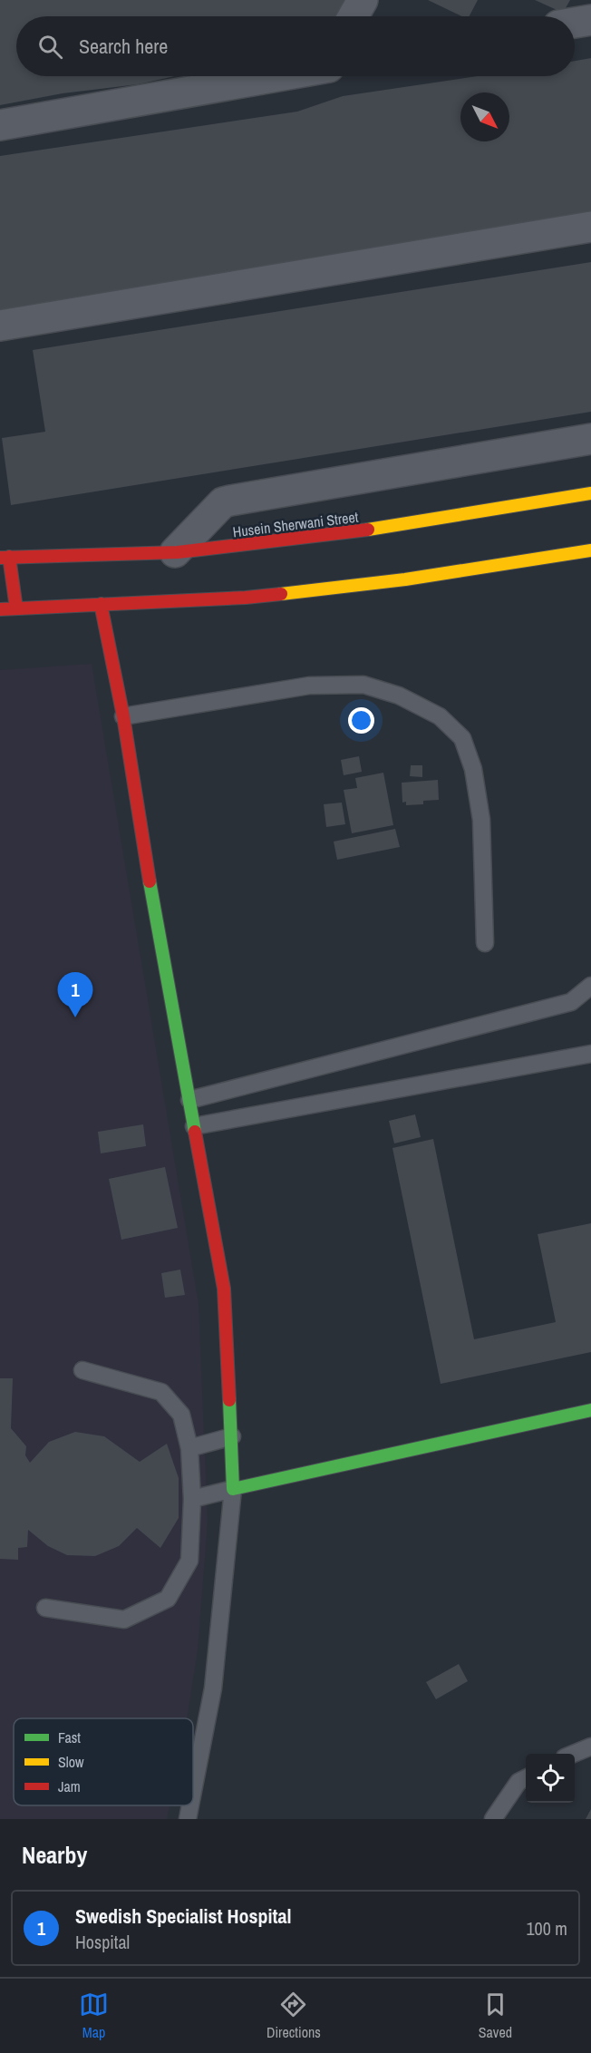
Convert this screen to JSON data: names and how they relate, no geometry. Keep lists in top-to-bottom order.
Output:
{
  "streets": {
    "street": ["Husein Sherwani Street"]
  },
  "legend": ["Fast", "Slow", "Jam"],
  "north": "bottom right",
  "page": {
    "search": "Search here",
    "pins": "1",
    "heading": "Nearby",
    "list": [
      {
        "mark": "1",
        "name": "Swedish Specialist Hospital",
        "note": "Hospital",
        "value": "100 m"
      }
    ],
    "nav": ["Map", "Directions", "Saved"]
  }
}
